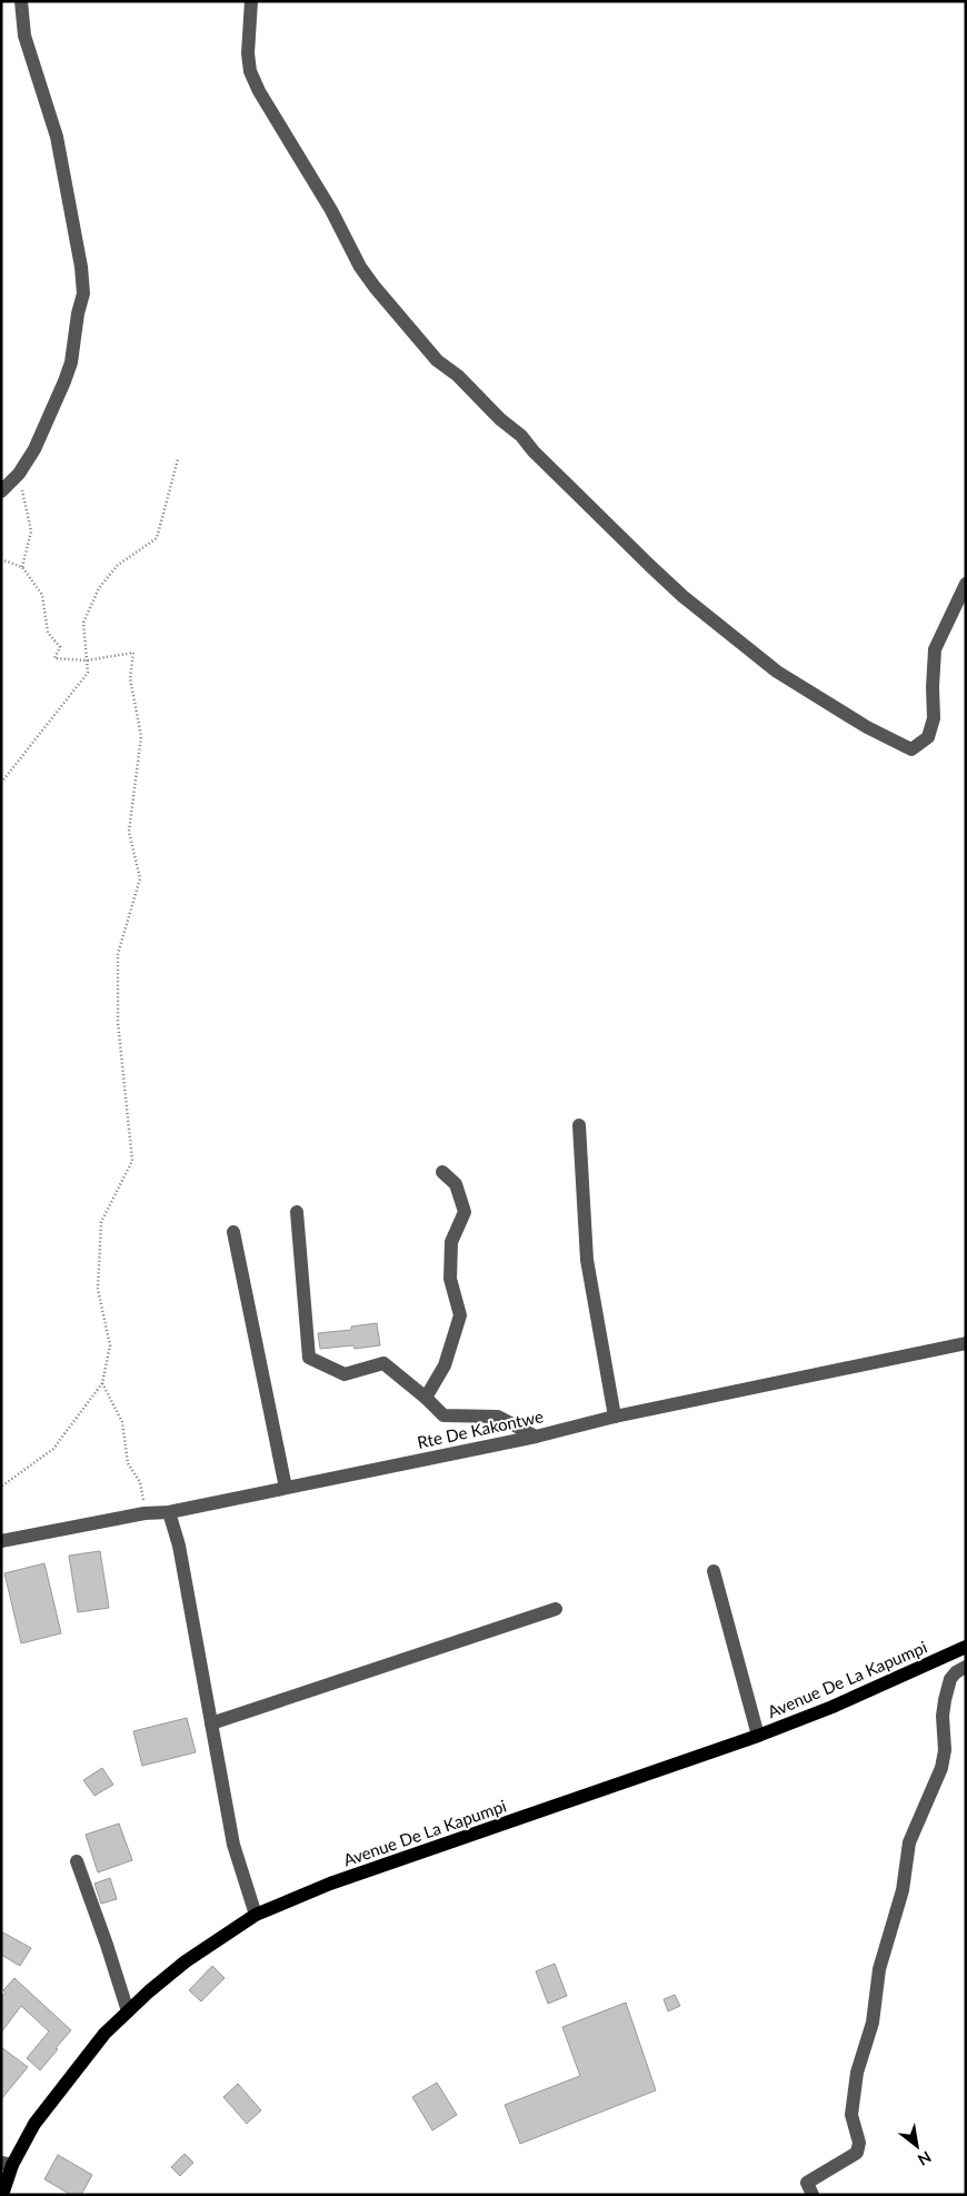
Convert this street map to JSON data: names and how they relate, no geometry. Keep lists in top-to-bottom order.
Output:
{
  "streets": {
    "main road": ["Avenue De La Kapumpi"],
    "street": ["Rte De Kakontwe"]
  },
  "north": "bottom right"
}
